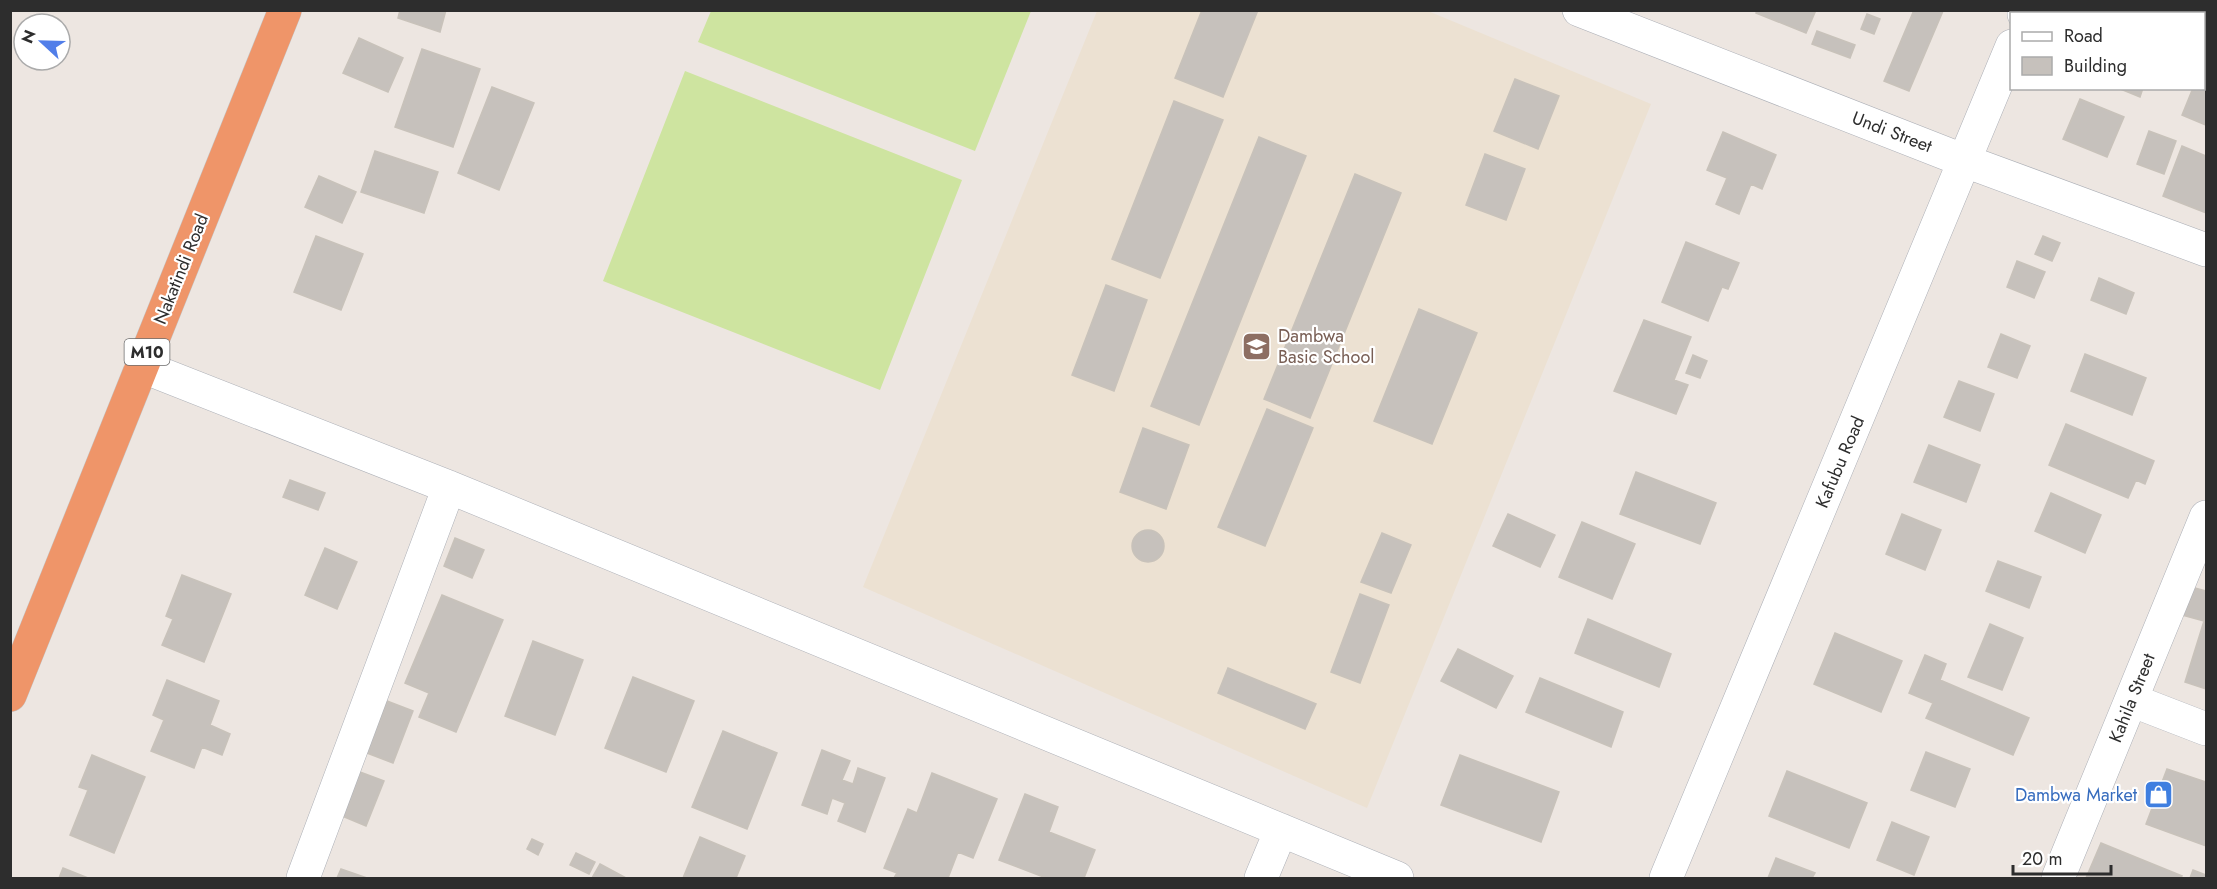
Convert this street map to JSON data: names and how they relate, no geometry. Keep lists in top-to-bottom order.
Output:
{
  "streets": {
    "highway": ["Nakatindi Road", "M10"],
    "street": ["Undi Street", "Kafubu Road", "Kahila Street"]
  },
  "crossings": [
    ["Undi Street", "Kafubu Road"]
  ],
  "places": {
    "school or university": ["Dambwa Basic School"],
    "shop": ["Dambwa Market"]
  },
  "legend": ["Road", "Building"],
  "scale_bar": "20 m",
  "north": "left"
}
